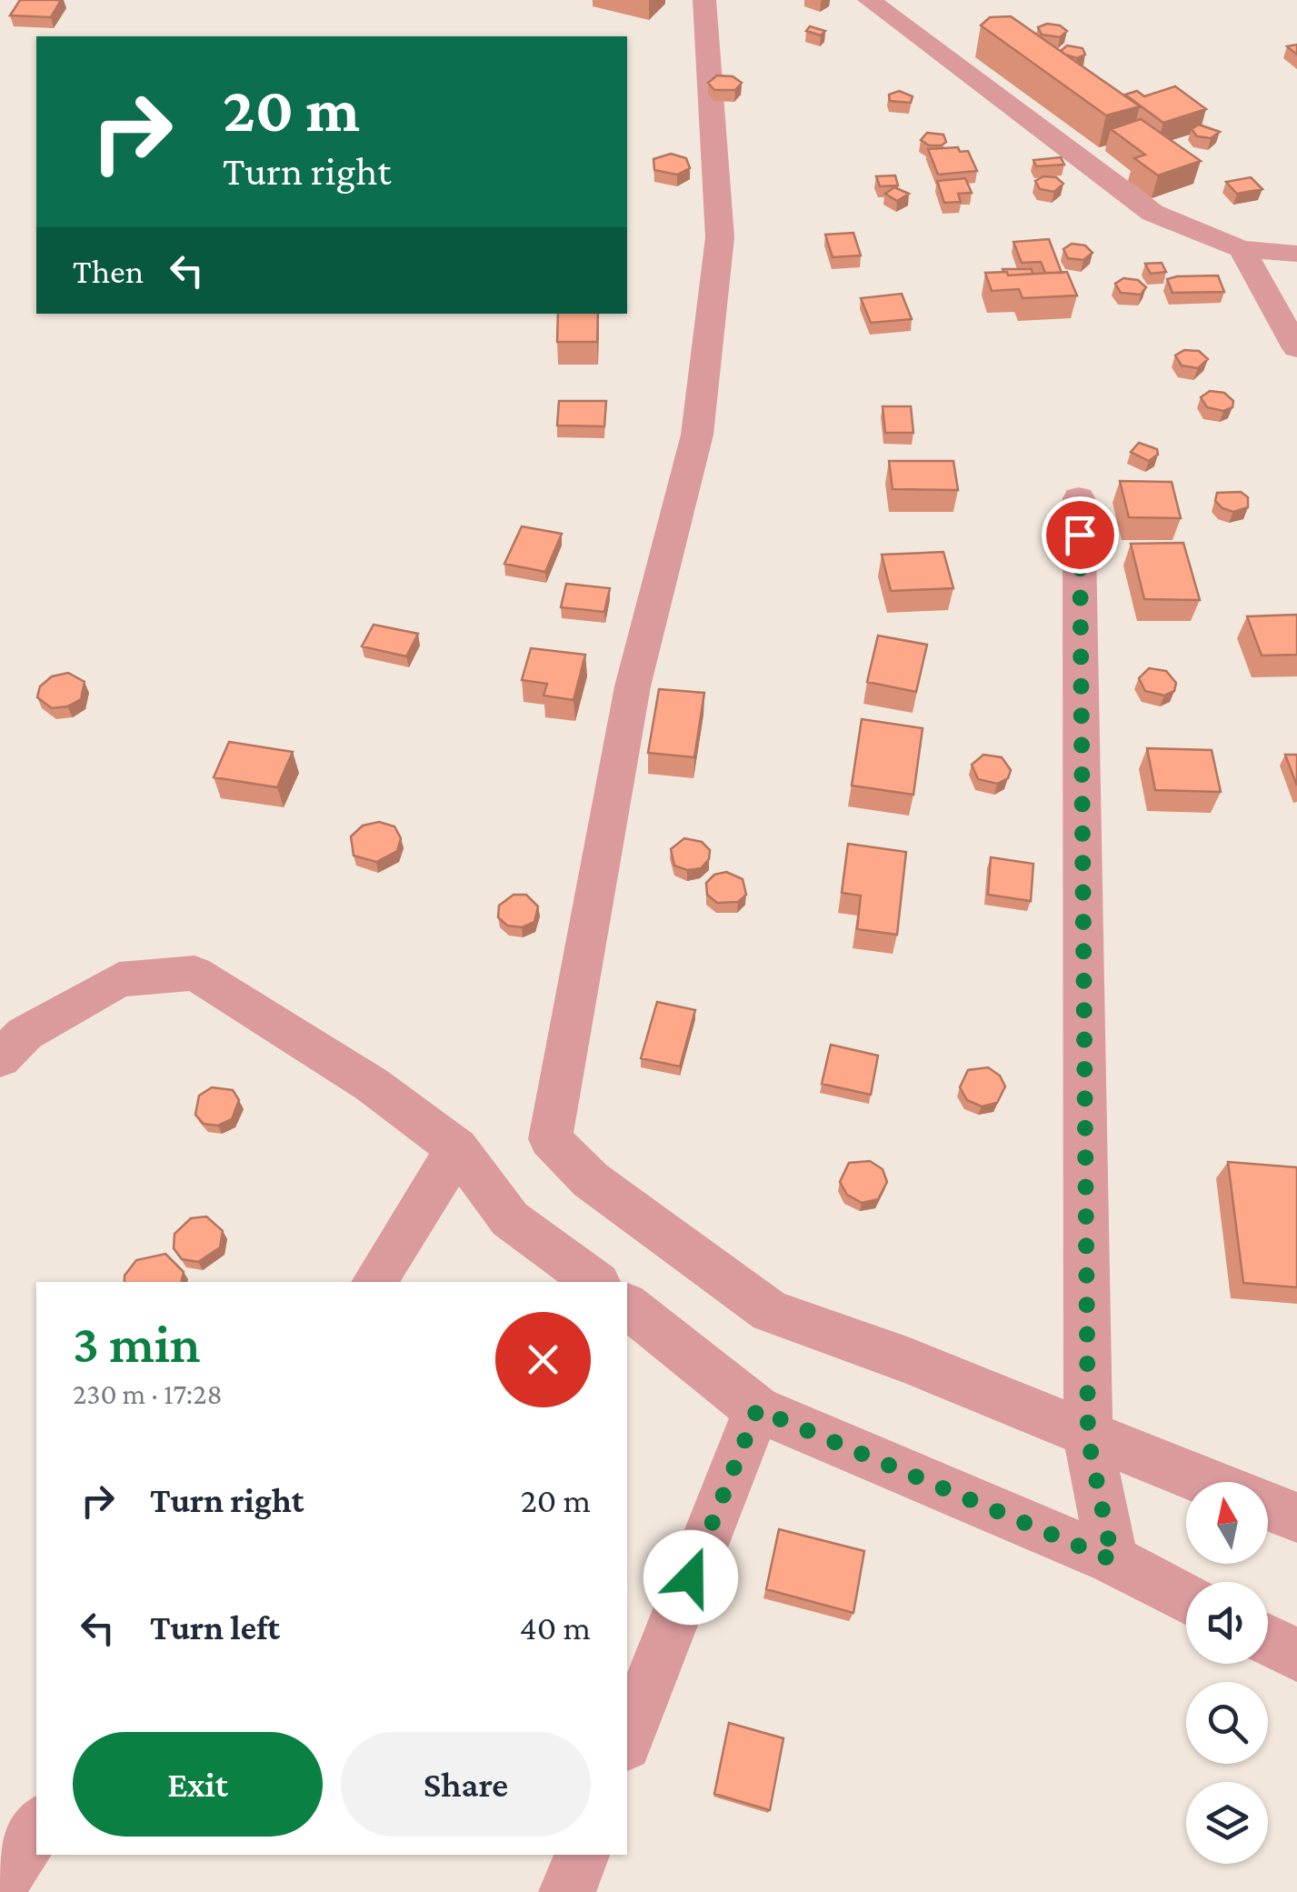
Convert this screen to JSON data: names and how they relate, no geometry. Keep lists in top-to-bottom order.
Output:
{
  "north": "top",
  "page": {
    "turn": ["20 m", "Turn right"],
    "then": "Then",
    "heading": ["3 min", "230 m · 17:28"],
    "list": [
      {
        "name": "Turn right",
        "value": "20 m"
      },
      {
        "name": "Turn left",
        "value": "40 m"
      }
    ],
    "buttons": ["Exit", "Share"]
  }
}
